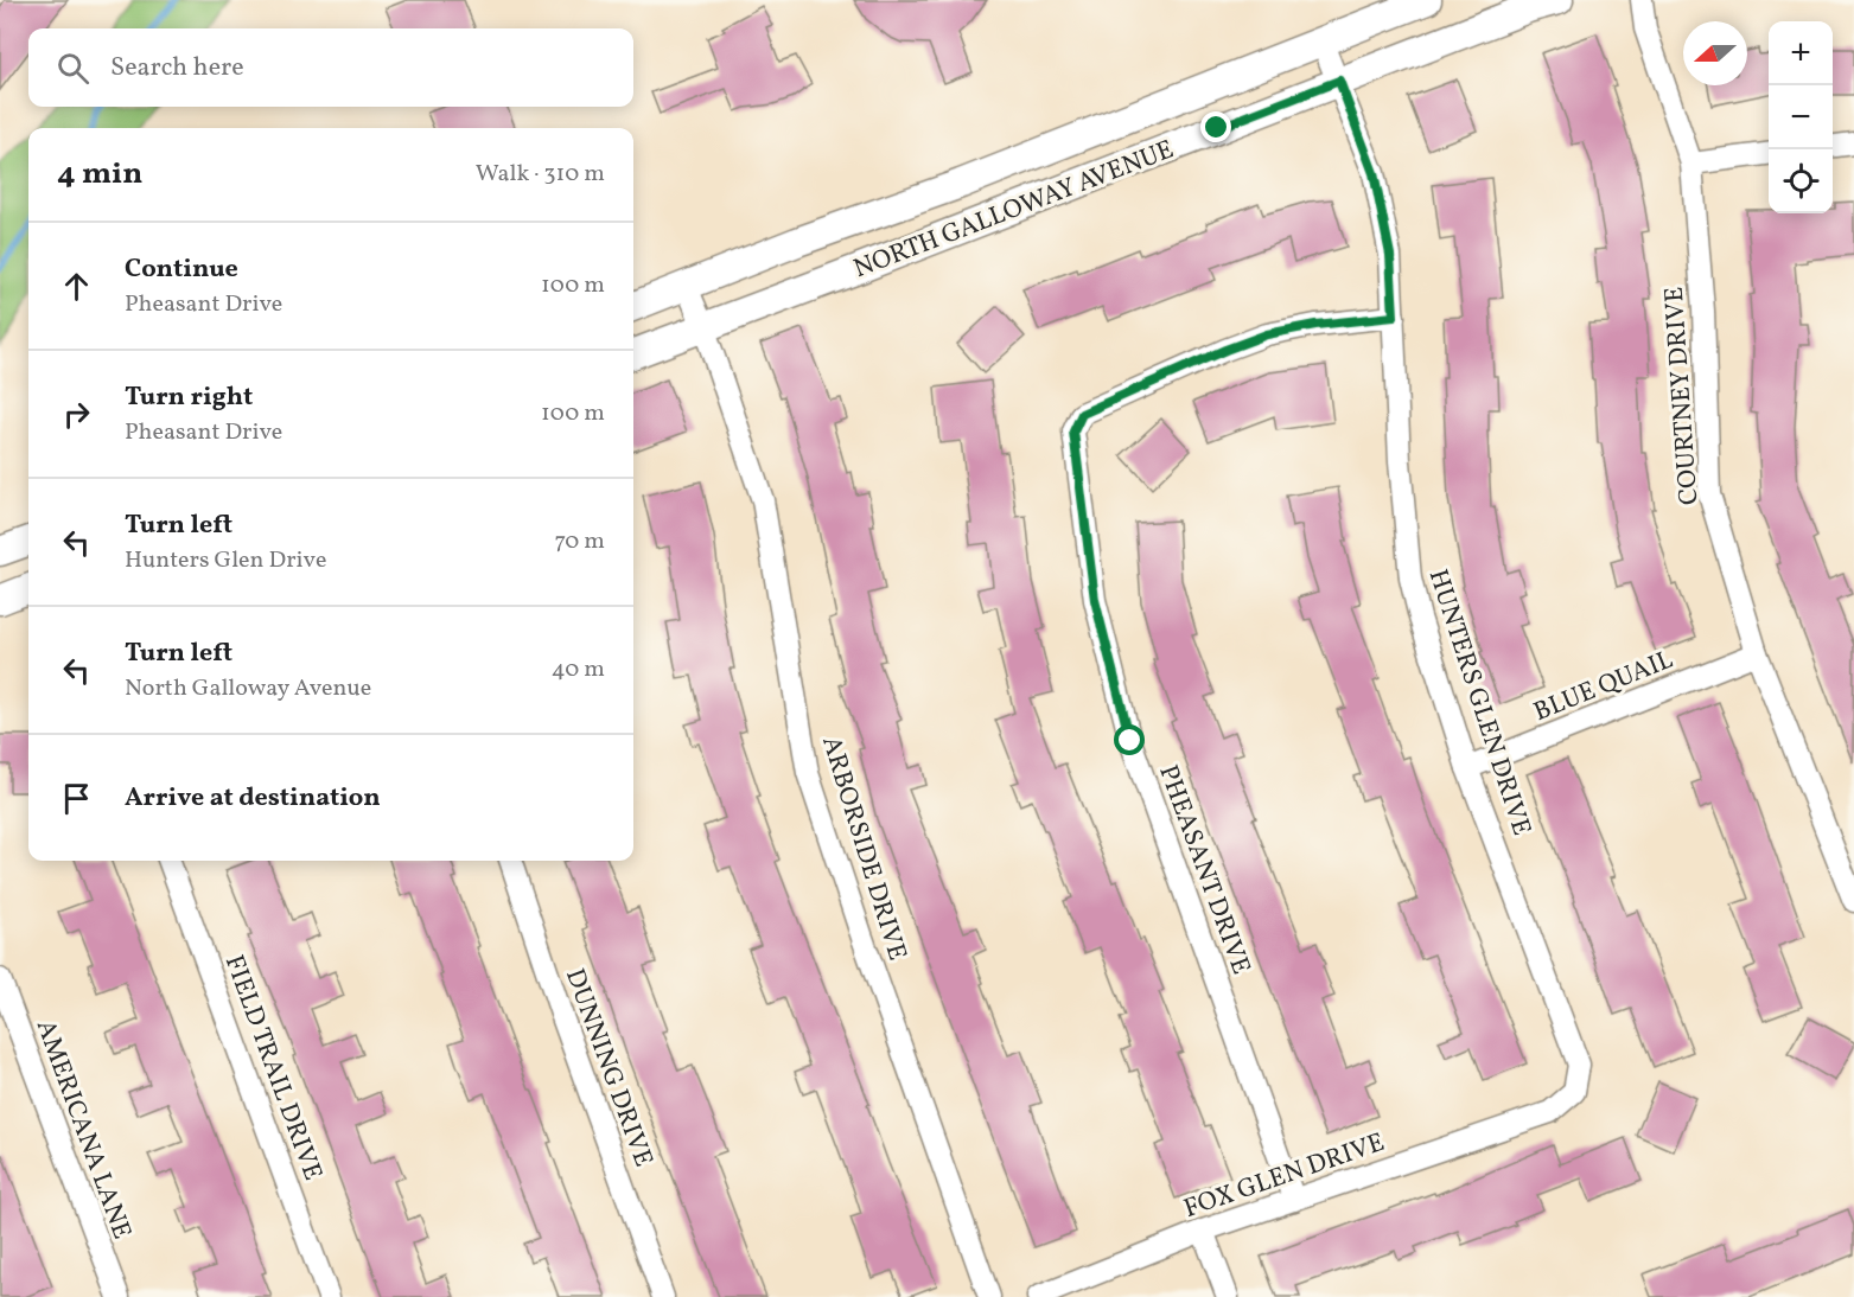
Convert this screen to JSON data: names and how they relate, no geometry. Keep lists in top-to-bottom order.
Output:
{
  "streets": {
    "main road": ["NORTH GALLOWAY AVENUE"],
    "street": [
      "COURTNEY DRIVE",
      "BLUE QUAIL",
      "HUNTERS GLEN DRIVE",
      "ARBORSIDE DRIVE",
      "PHEASANT DRIVE",
      "FIELD TRAIL DRIVE",
      "DUNNING DRIVE",
      "AMERICANA LANE",
      "FOX GLEN DRIVE"
    ]
  },
  "crossings": [
    ["NORTH GALLOWAY AVENUE", "HUNTERS GLEN DRIVE"],
    ["NORTH GALLOWAY AVENUE", "ARBORSIDE DRIVE"],
    ["COURTNEY DRIVE", "BLUE QUAIL"],
    ["BLUE QUAIL", "HUNTERS GLEN DRIVE"],
    ["HUNTERS GLEN DRIVE", "PHEASANT DRIVE"],
    ["HUNTERS GLEN DRIVE", "FOX GLEN DRIVE"],
    ["PHEASANT DRIVE", "FOX GLEN DRIVE"]
  ],
  "north": "left",
  "page": {
    "map_buttons": ["+", "−"],
    "search": "Search here",
    "heading": ["4 min", "Walk · 310 m"],
    "list": [
      ["Continue", "Pheasant Drive", "100 m"],
      ["Turn right", "Pheasant Drive", "100 m"],
      ["Turn left", "Hunters Glen Drive", "70 m"],
      ["Turn left", "North Galloway Avenue", "40 m"],
      "Arrive at destination"
    ]
  }
}
